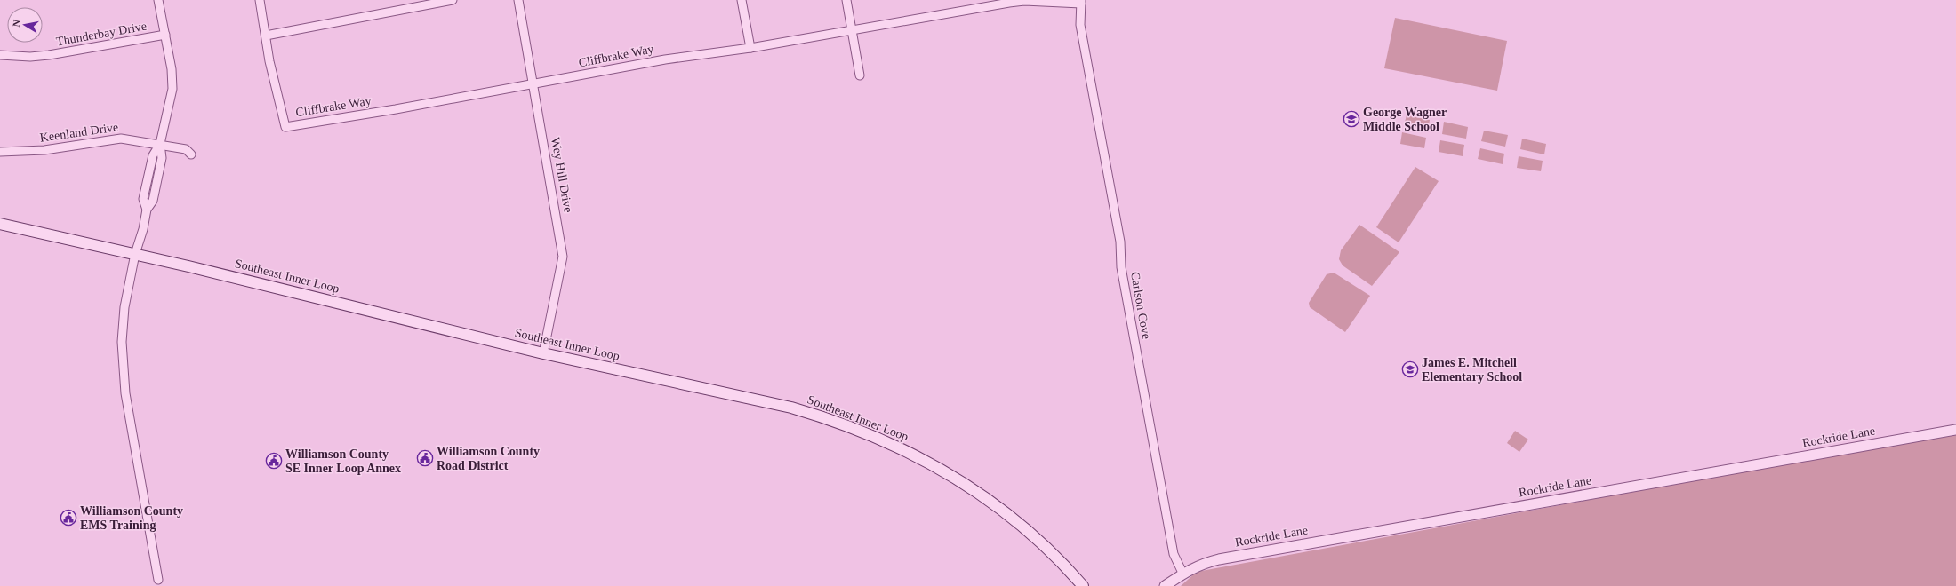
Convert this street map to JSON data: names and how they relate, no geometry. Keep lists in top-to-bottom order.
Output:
{
  "streets": {
    "main road": ["Southeast Inner Loop"],
    "street": [
      "Thunderbay Drive",
      "Cliffbrake Way",
      "Keenland Drive",
      "Wey Hill Drive",
      "Carlson Cove",
      "Rockride Lane"
    ]
  },
  "crossings": [
    ["Cliffbrake Way", "Wey Hill Drive"],
    ["Cliffbrake Way", "Carlson Cove"],
    ["Wey Hill Drive", "Southeast Inner Loop"],
    ["Carlson Cove", "Rockride Lane"]
  ],
  "places": {
    "school or university": ["George Wagner Middle School", "James E. Mitchell Elementary School"],
    "public building": ["Williamson County Road District", "Williamson County SE Inner Loop Annex", "Williamson County EMS Training"]
  },
  "north": "left"
}
